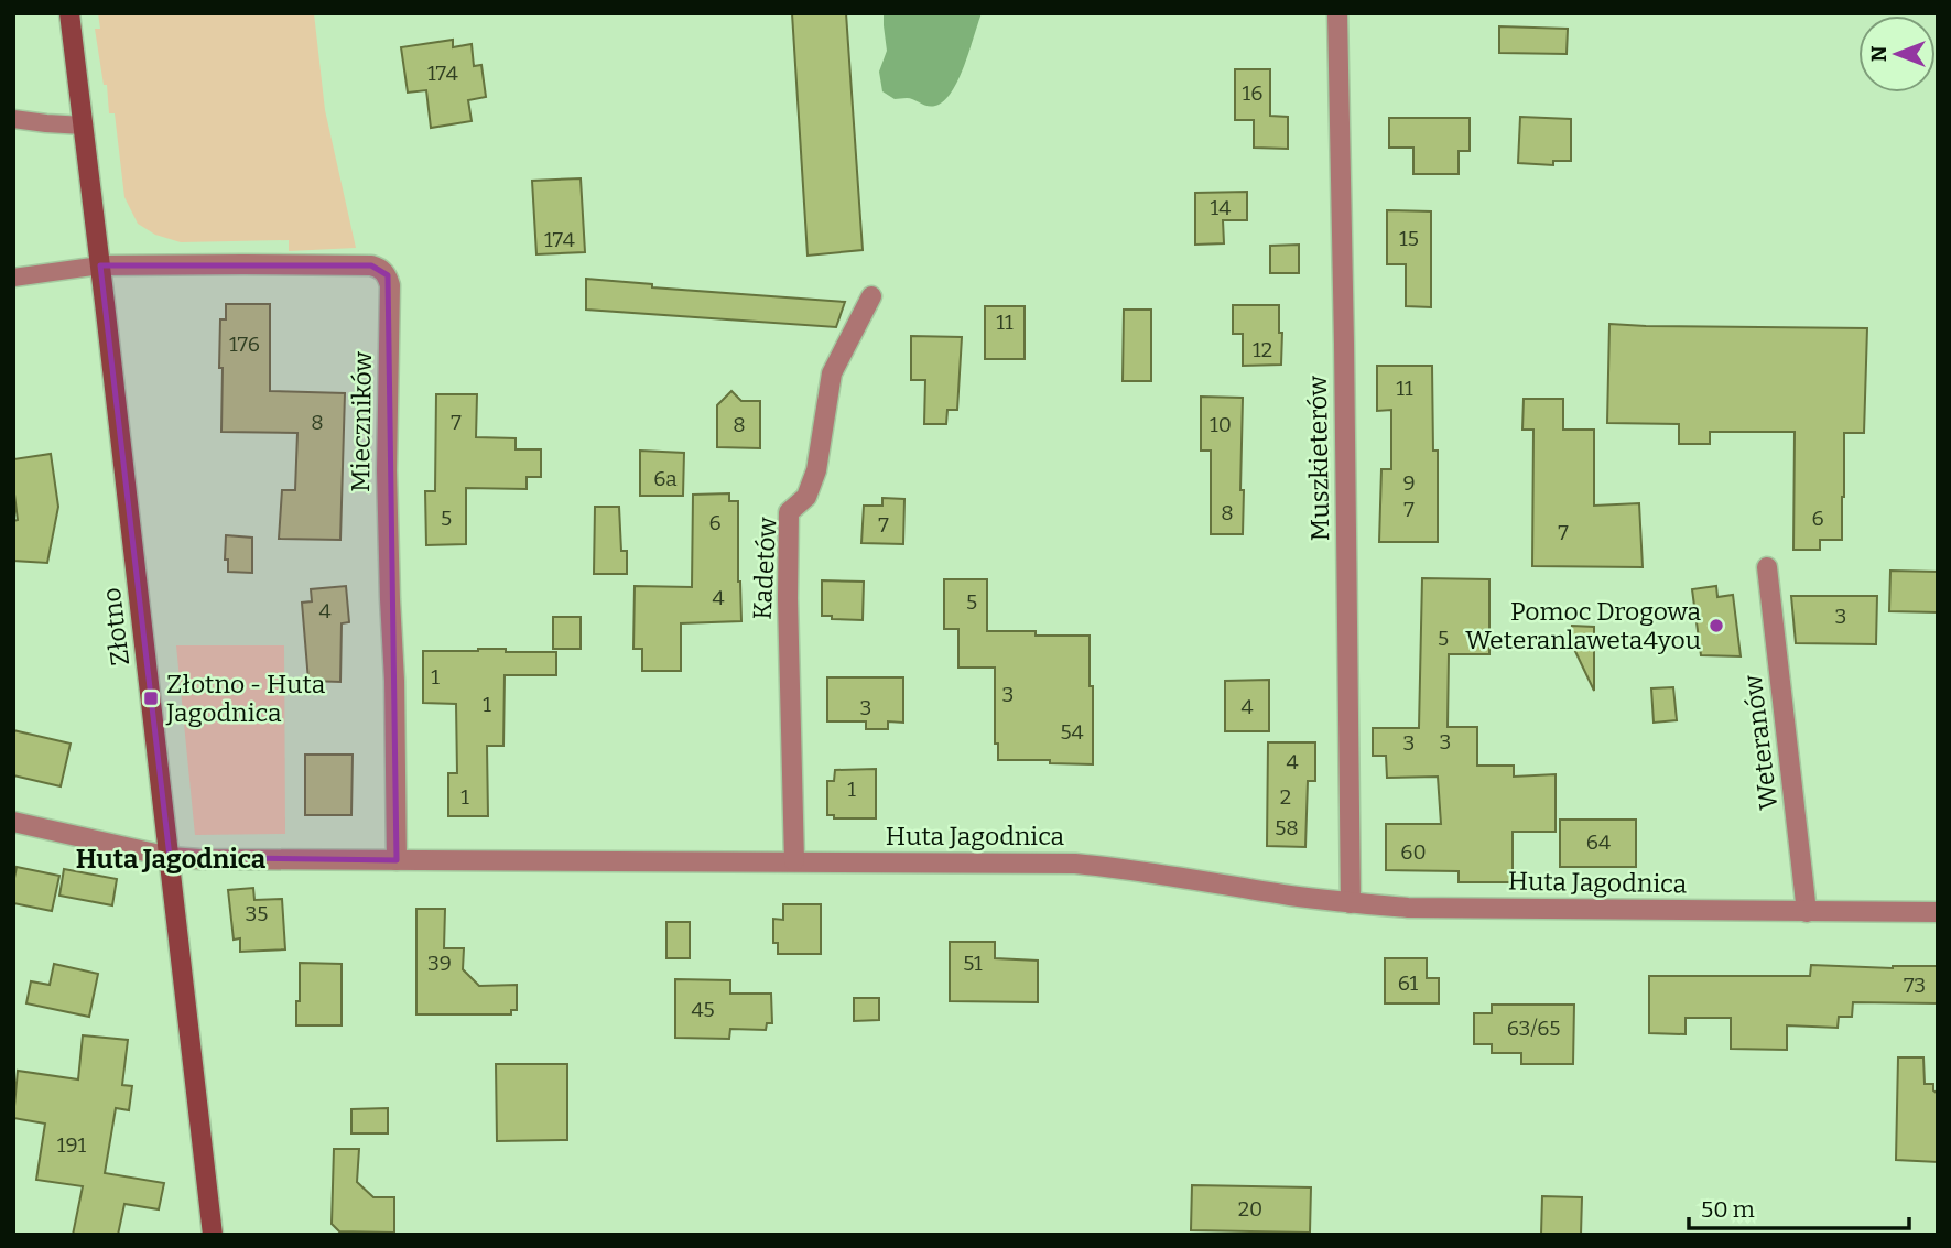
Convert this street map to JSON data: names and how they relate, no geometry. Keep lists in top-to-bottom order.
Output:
{
  "streets": {
    "street": [
      "Mieczników",
      "Muszkieterów",
      "Kadetów",
      "Złotno",
      "Weteranów",
      "Huta Jagodnica"
    ]
  },
  "crossings": [
    ["Mieczników", "Złotno"],
    ["Mieczników", "Huta Jagodnica"],
    ["Muszkieterów", "Huta Jagodnica"],
    ["Kadetów", "Huta Jagodnica"],
    ["Złotno", "Huta Jagodnica"],
    ["Weteranów", "Huta Jagodnica"]
  ],
  "districts": ["Huta Jagodnica"],
  "places": {
    "other": ["Pomoc Drogowa Weteranlaweta4you"],
    "transit": ["Złotno - Huta Jagodnica"]
  },
  "house_numbers": [
    "174",
    "16",
    "14",
    "15",
    "174",
    "11",
    "176",
    "12",
    "11",
    "8",
    "7",
    "8",
    "10",
    "6a",
    "9",
    "7",
    "8",
    "5",
    "6",
    "6",
    "7",
    "7",
    "4",
    "5",
    "4",
    "3",
    "5",
    "1",
    "3",
    "1",
    "4",
    "3",
    "54",
    "3",
    "3",
    "4",
    "1",
    "1",
    "2",
    "58",
    "64",
    "60",
    "35",
    "39",
    "51",
    "61",
    "73",
    "45",
    "63/65",
    "191",
    "20"
  ],
  "scale_bar": "50 m",
  "north": "left"
}
